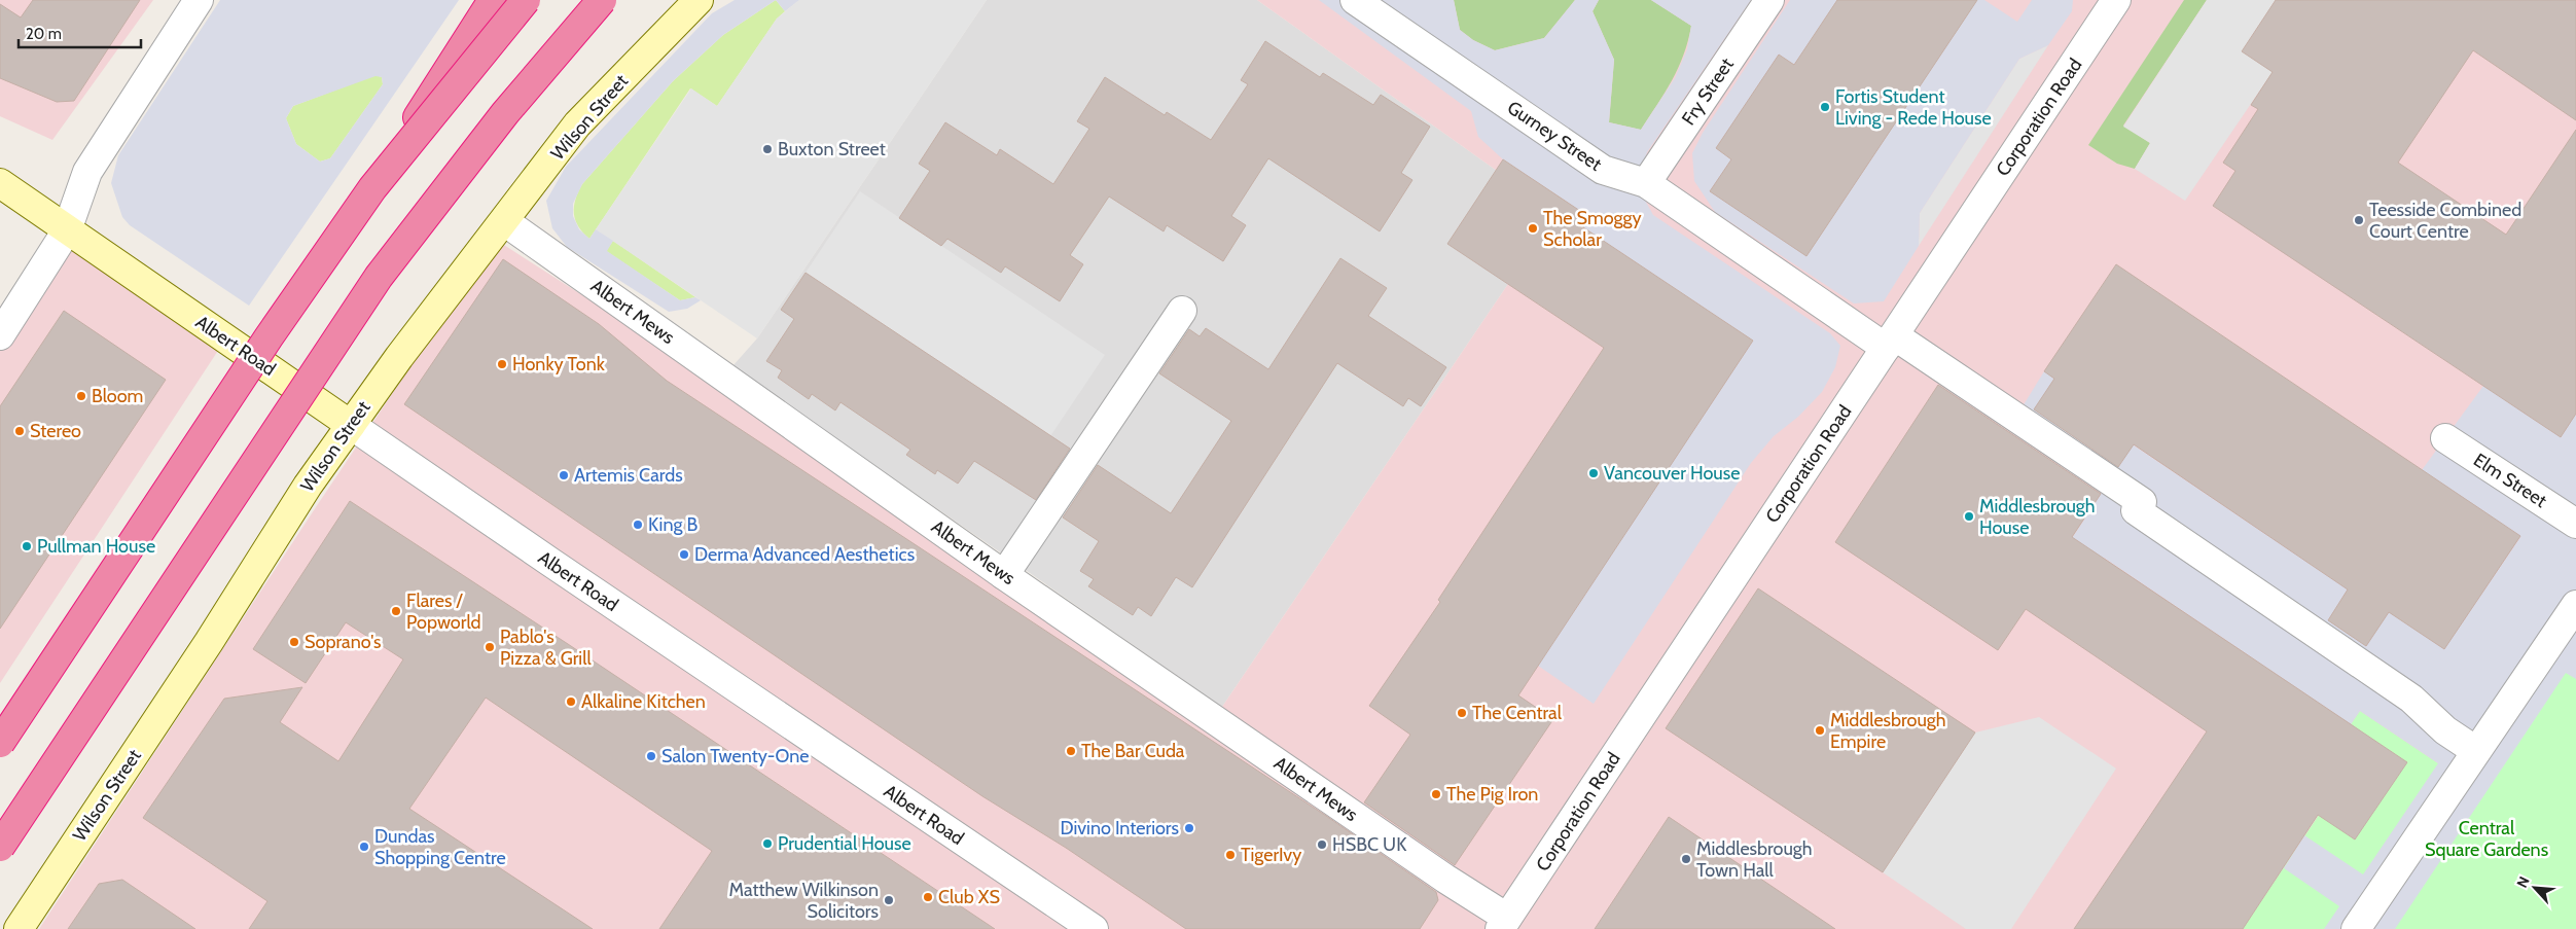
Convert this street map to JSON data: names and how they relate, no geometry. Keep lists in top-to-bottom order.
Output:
{
  "streets": {
    "street": [
      "Fry Street",
      "Wilson Street",
      "Corporation Road",
      "Gurney Street",
      "Albert Mews",
      "Albert Road",
      "Elm Street"
    ]
  },
  "crossings": [
    ["Fry Street", "Gurney Street"],
    ["Wilson Street", "Albert Mews"],
    ["Wilson Street", "Albert Road"],
    ["Corporation Road", "Gurney Street"],
    ["Corporation Road", "Albert Mews"]
  ],
  "parks": ["Central Square Gardens"],
  "places": [
    "Fortis Student Living - Rede House",
    "Buxton Street",
    "Teesside Combined Court Centre",
    "The Smoggy Scholar",
    "Honky Tonk",
    "Bloom",
    "Stereo",
    "Vancouver House",
    "Artemis Cards",
    "Middlesbrough House",
    "King B",
    "Pullman House",
    "Derma Advanced Aesthetics",
    "Flares / Popworld",
    "Soprano's",
    "Pablo's Pizza & Grill",
    "Alkaline Kitchen",
    "The Central",
    "Middlesbrough Empire",
    "The Bar Cuda",
    "Salon Twenty-One",
    "The Pig Iron",
    "Divino Interiors",
    "Prudential House",
    "HSBC UK",
    "Dundas Shopping Centre",
    "TigerIvy",
    "Middlesbrough Town Hall",
    "Club XS",
    "Matthew Wilkinson Solicitors"
  ],
  "scale_bar": "20 m",
  "north": "top left"
}
